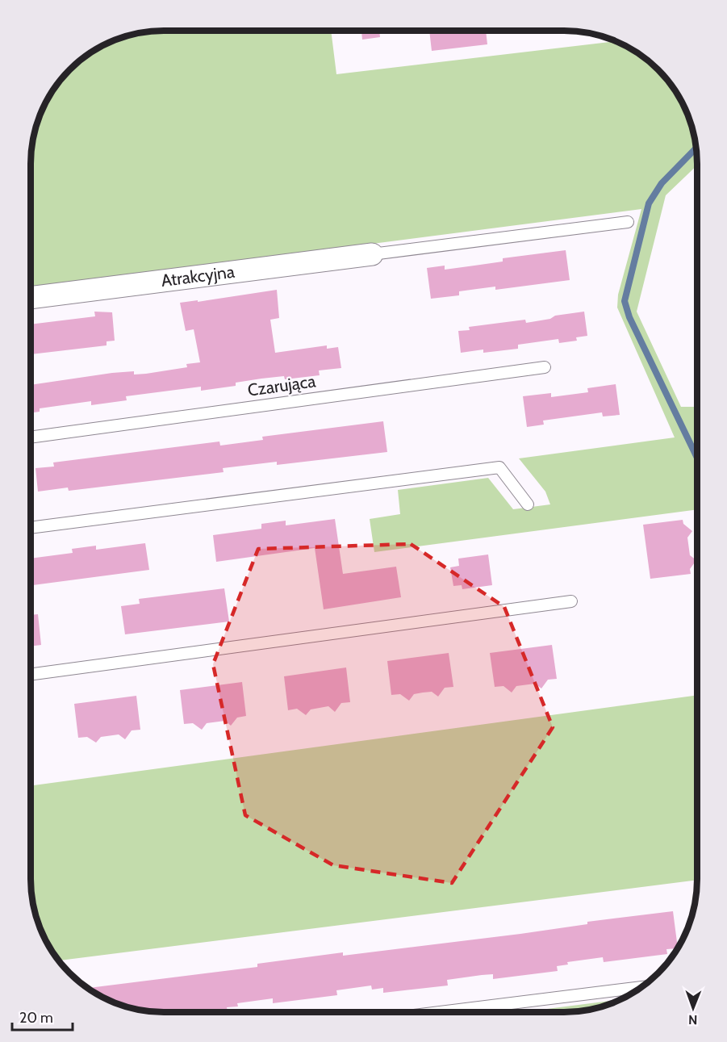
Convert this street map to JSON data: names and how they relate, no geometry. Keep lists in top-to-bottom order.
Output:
{
  "streets": {
    "street": ["Atrakcyjna"],
    "lane": ["Czarująca"]
  },
  "scale_bar": "20 m",
  "north": "bottom"
}
